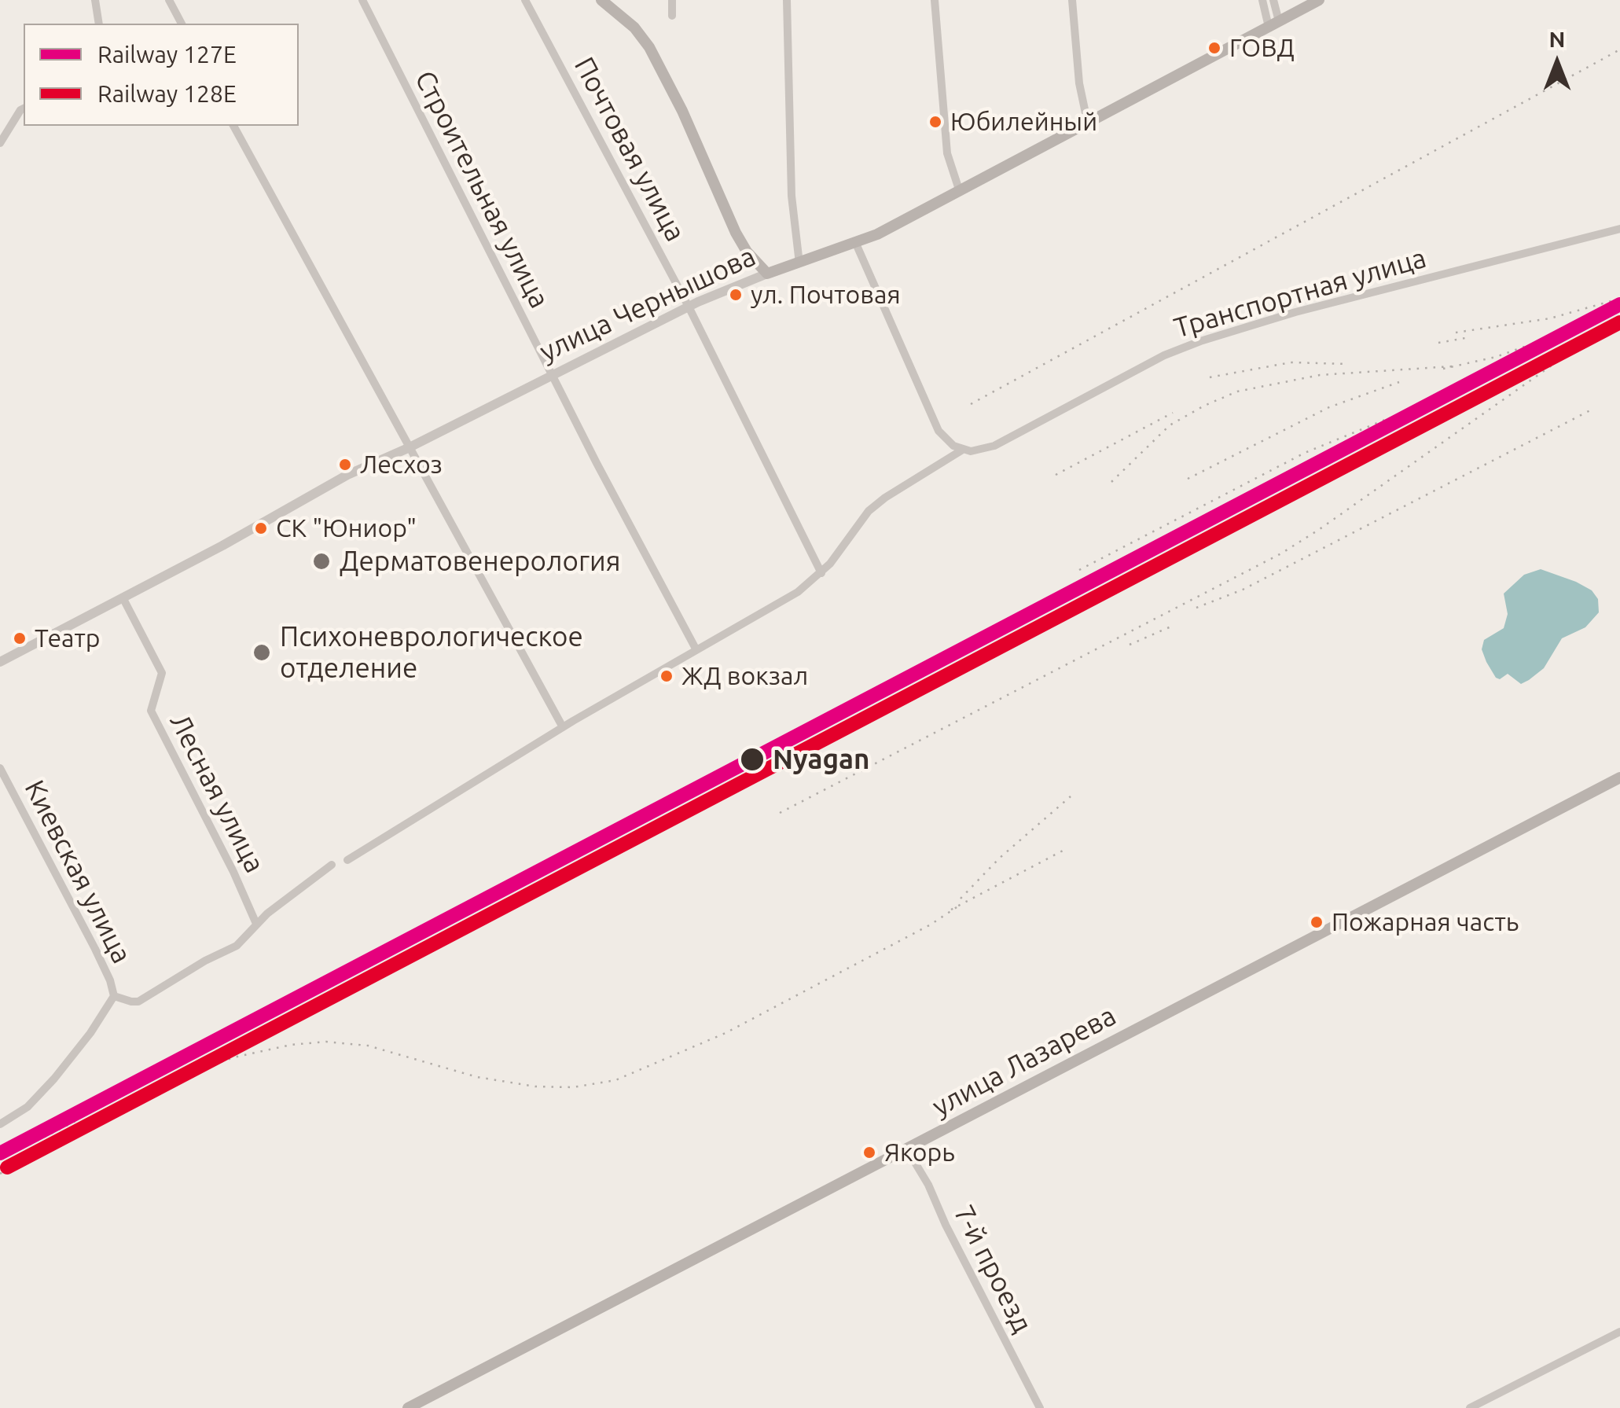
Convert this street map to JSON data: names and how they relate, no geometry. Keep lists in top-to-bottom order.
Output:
{
  "streets": {
    "main road": ["улица Чернышова", "улица Лазарева"],
    "street": [
      "Почтовая улица",
      "Строительная улица",
      "Транспортная улица",
      "Лесная улица",
      "Киевская улица",
      "7-й проезд"
    ]
  },
  "crossings": [
    ["Почтовая улица", "улица Чернышова"],
    ["Строительная улица", "улица Чернышова"],
    ["улица Чернышова", "Лесная улица"],
    ["улица Лазарева", "7-й проезд"]
  ],
  "places": [
    "ГОВД",
    "Юбилейный",
    "ул. Почтовая",
    "Лесхоз",
    "СК \"Юниор\"",
    "Дерматовенерология",
    "Театр",
    "Психоневрологическое отделение",
    "ЖД вокзал",
    "Nyagan",
    "Пожарная часть",
    "Якорь"
  ],
  "lines": ["rail line 127Е", "rail line 128Е"],
  "legend": ["Railway 127Е", "Railway 128Е"],
  "north": "top"
}
